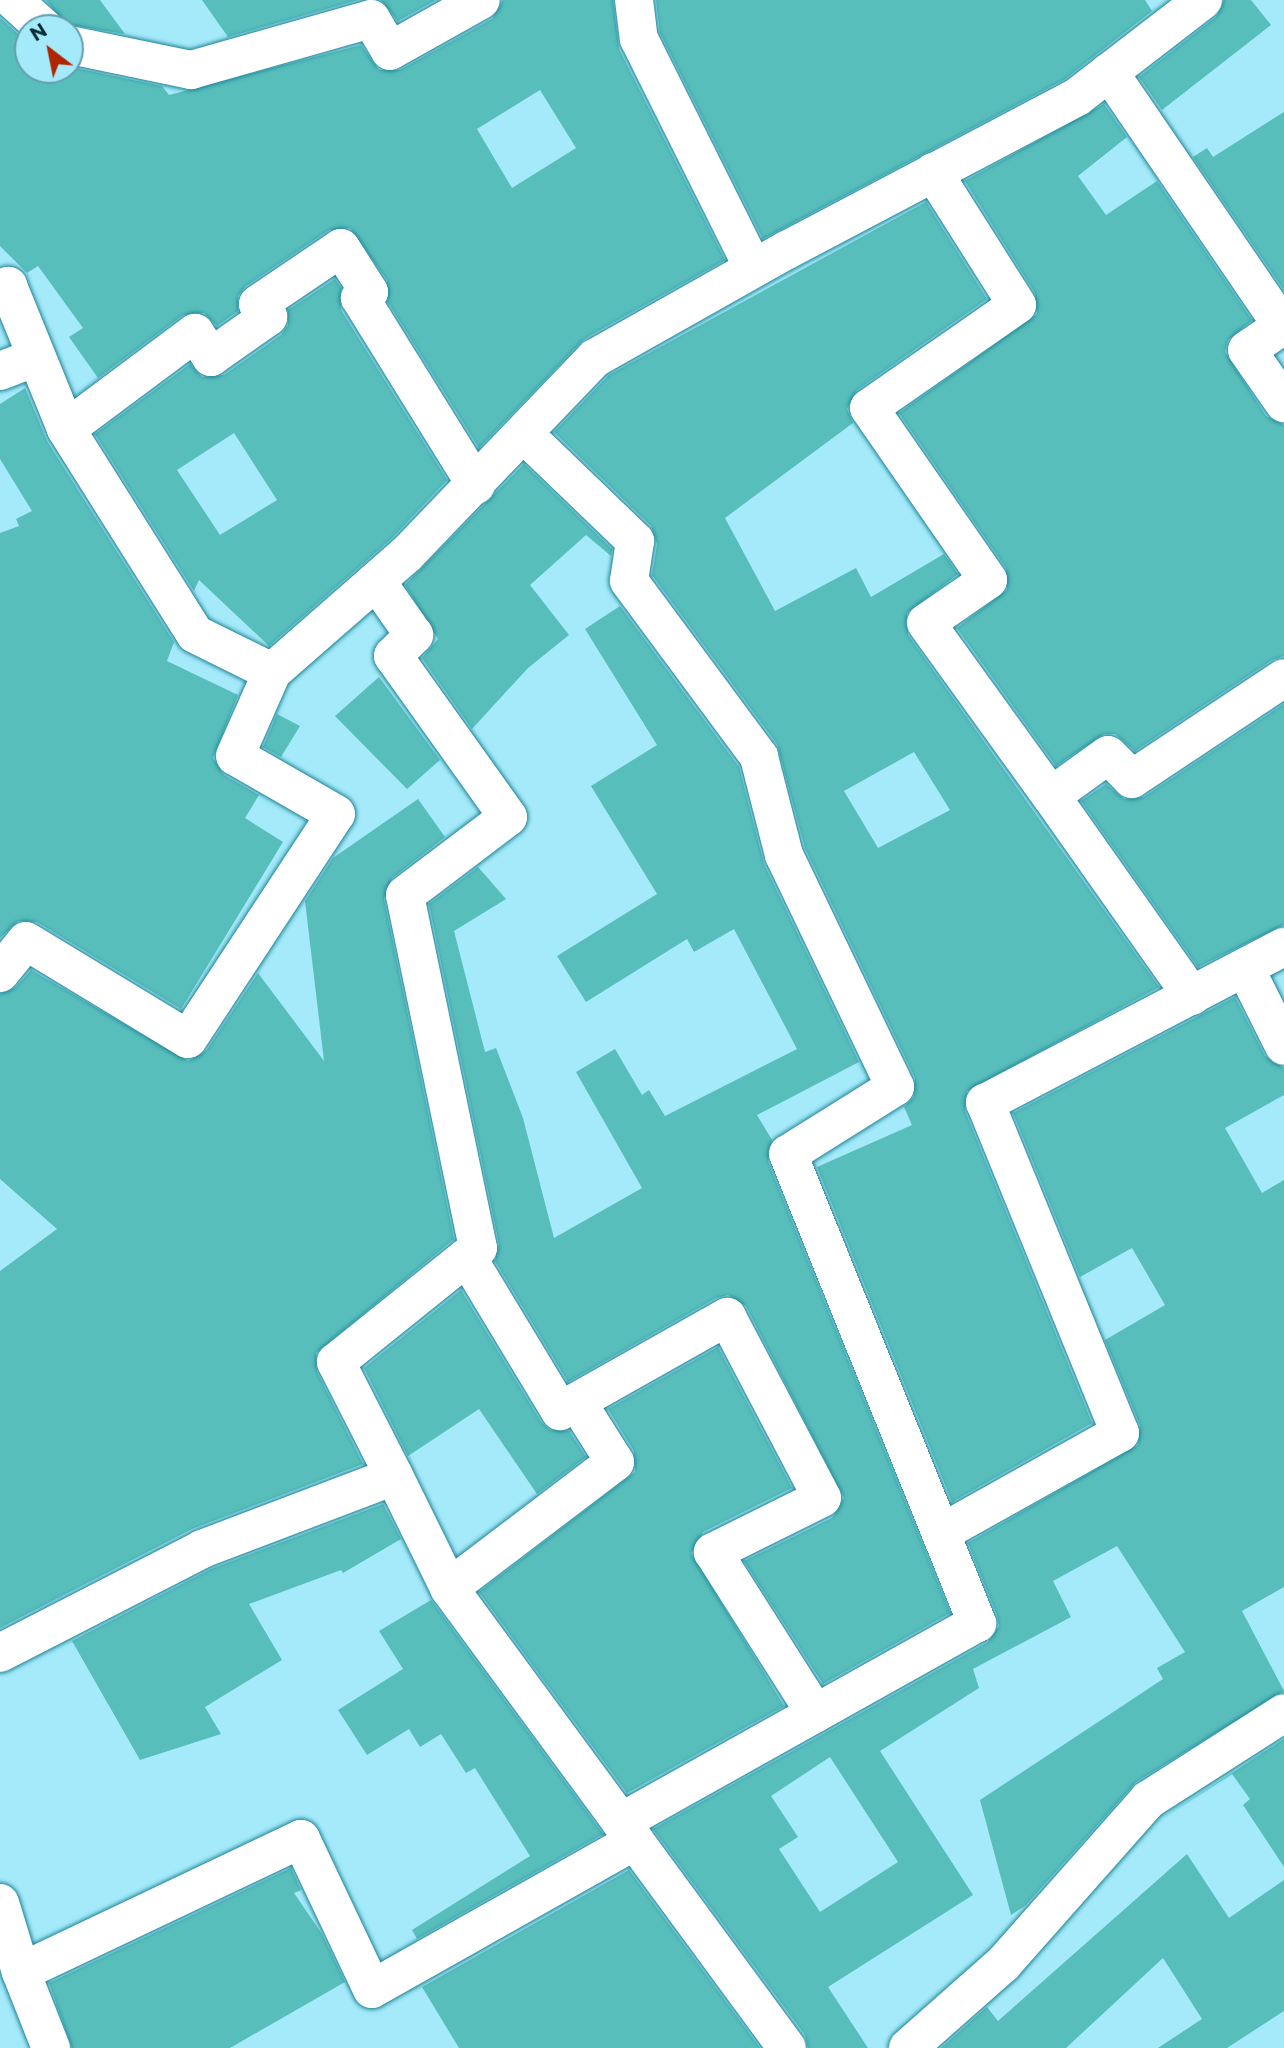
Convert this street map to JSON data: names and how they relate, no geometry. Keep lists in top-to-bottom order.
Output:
{
  "north": "top left"
}
